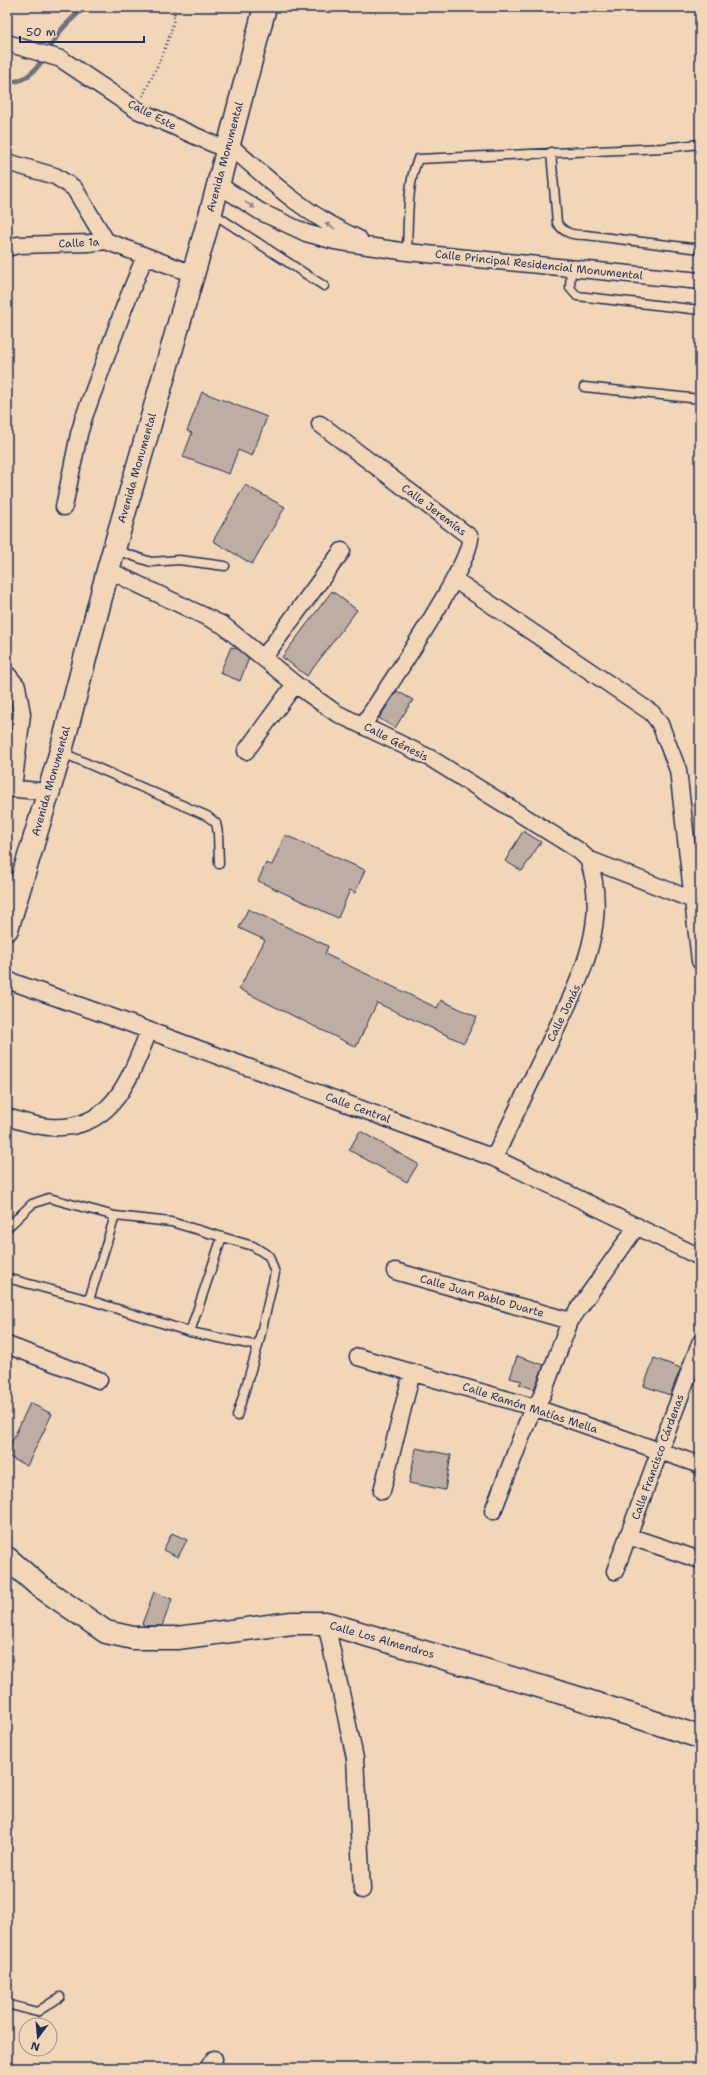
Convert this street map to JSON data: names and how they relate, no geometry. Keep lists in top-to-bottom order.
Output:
{
  "streets": {
    "main road": ["Avenida Monumental", "Calle Los Almendros"],
    "street": [
      "Calle Este",
      "Calle 1a",
      "Calle Principal Residencial Monumental",
      "Calle Jeremías",
      "Calle Génesis",
      "Calle Jonás",
      "Calle Central",
      "Calle Juan Pablo Duarte",
      "Calle Ramón Matías Mella",
      "Calle Francisco Cárdenas"
    ]
  },
  "crossings": [
    ["Calle Este", "Avenida Monumental"],
    ["Calle Este", "Calle Principal Residencial Monumental"],
    ["Avenida Monumental", "Calle 1a"],
    ["Avenida Monumental", "Calle Principal Residencial Monumental"],
    ["Avenida Monumental", "Calle Génesis"],
    ["Calle Jeremías", "Calle Génesis"],
    ["Calle Génesis", "Calle Jonás"],
    ["Calle Jonás", "Calle Central"],
    ["Calle Ramón Matías Mella", "Calle Francisco Cárdenas"]
  ],
  "scale_bar": "50 m",
  "north": "bottom"
}
